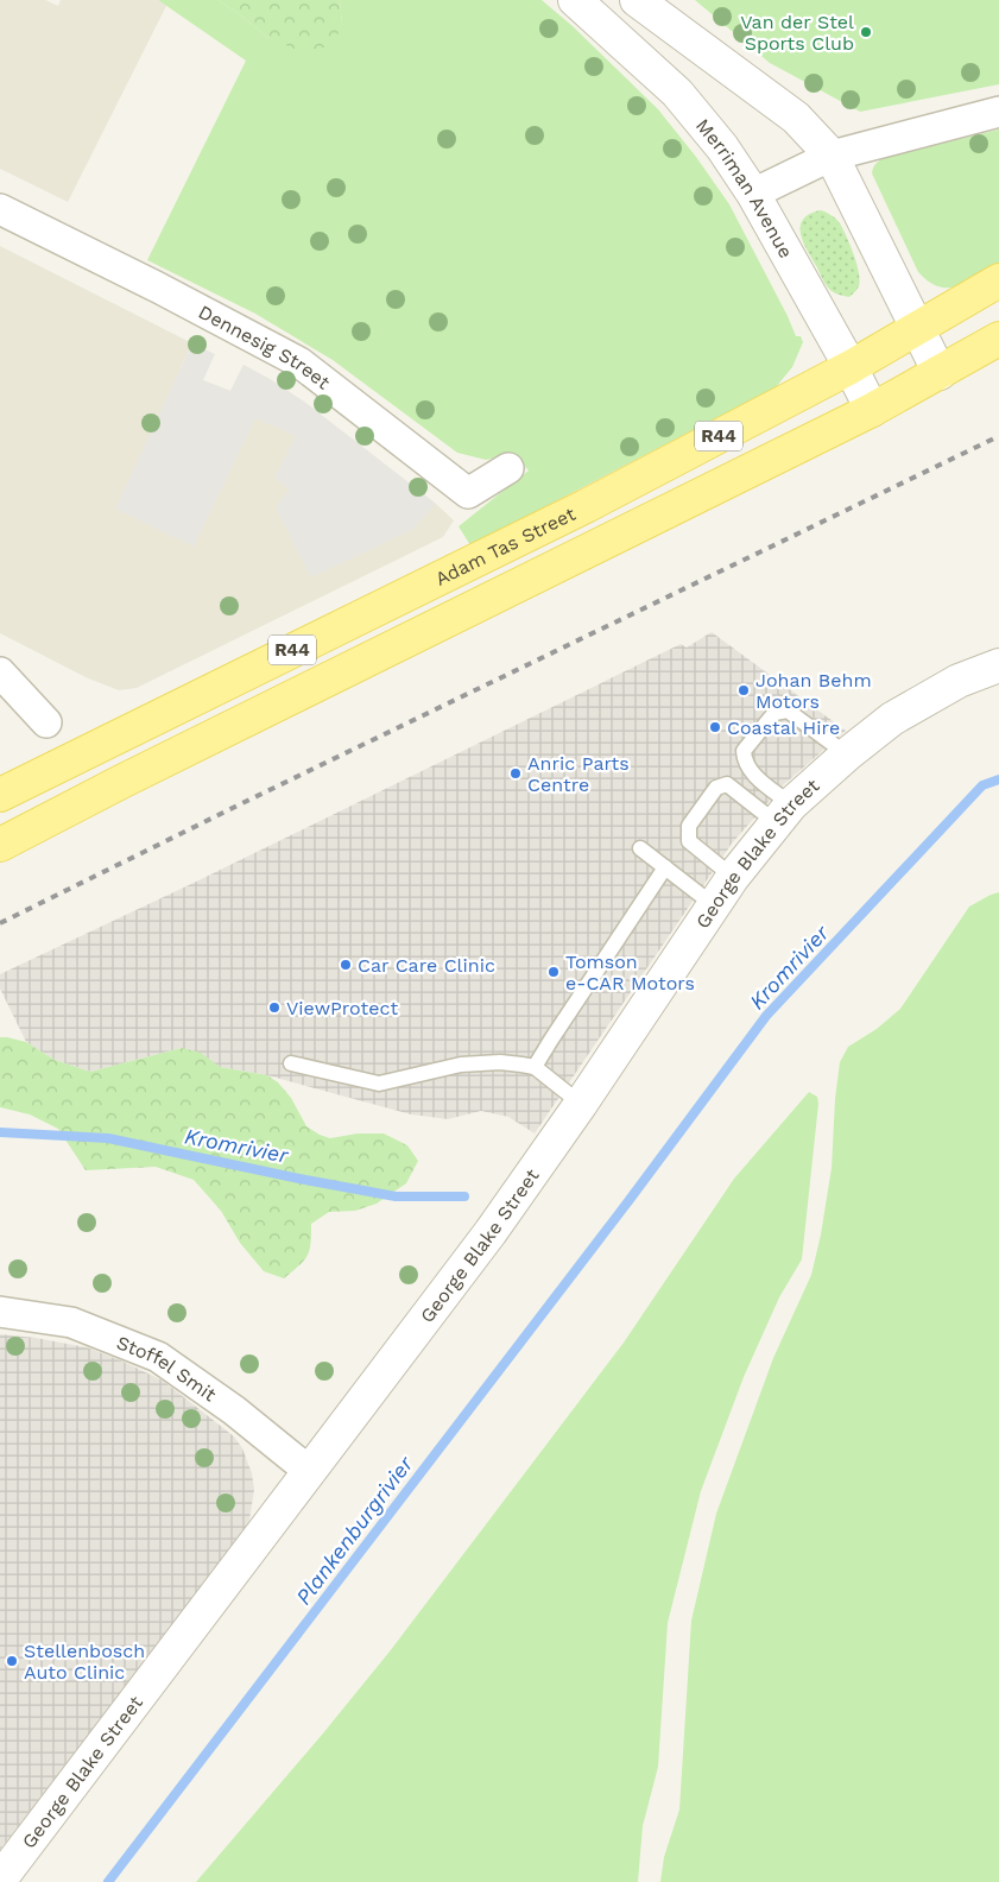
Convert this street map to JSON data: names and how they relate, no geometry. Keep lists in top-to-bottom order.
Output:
{
  "streets": {
    "main road": ["R44", "Adam Tas Street"],
    "street": [
      "Merriman Avenue",
      "Dennesig Street",
      "George Blake Street",
      "Stoffel Smit"
    ]
  },
  "crossings": [
    ["Merriman Avenue", "R44"],
    ["Merriman Avenue", "Adam Tas Street"],
    ["George Blake Street", "Stoffel Smit"]
  ],
  "water": ["Kromrivier", "Plankenburgrivier"],
  "places": [
    "Van der Stel Sports Club",
    "Johan Behm Motors",
    "Coastal Hire",
    "Anric Parts Centre",
    "Car Care Clinic",
    "Tomson e-CAR Motors",
    "ViewProtect",
    "Stellenbosch Auto Clinic"
  ]
}
